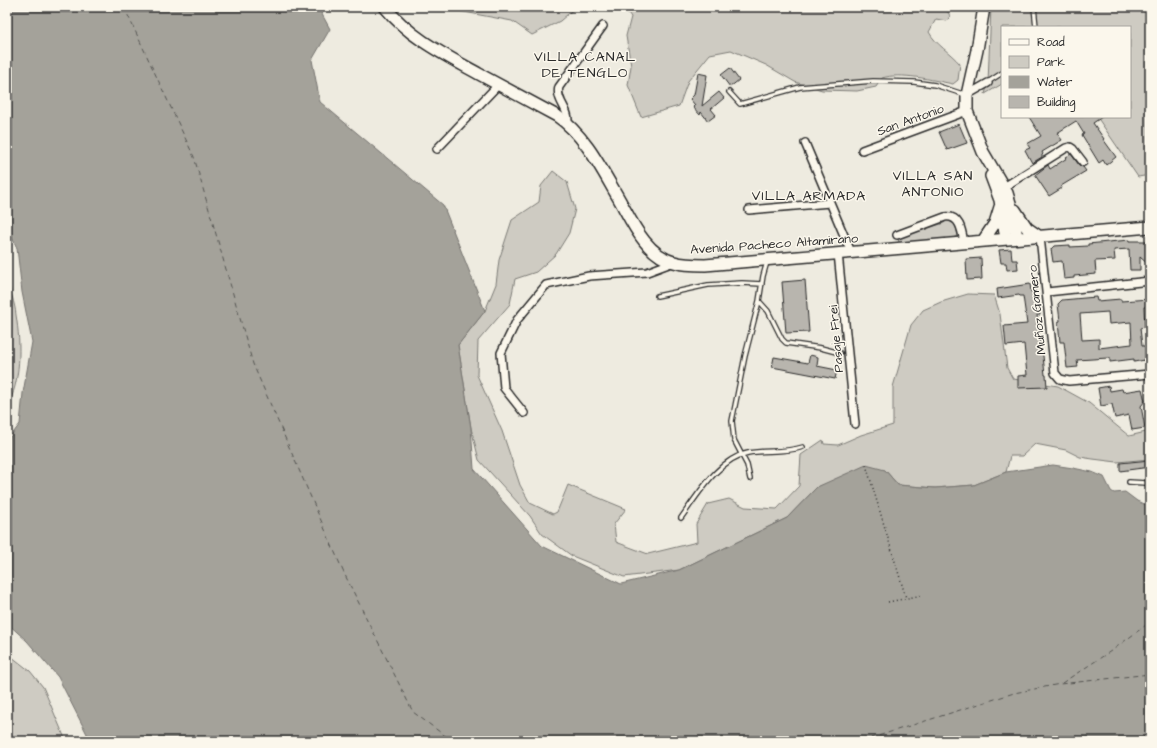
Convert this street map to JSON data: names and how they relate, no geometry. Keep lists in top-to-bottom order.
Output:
{
  "streets": {
    "main road": ["Avenida Pacheco Altamirano"],
    "street": ["San Antonio", "Muñoz Gamero", "Pasaje Frei"]
  },
  "crossings": [
    ["Avenida Pacheco Altamirano", "Muñoz Gamero"],
    ["Avenida Pacheco Altamirano", "Pasaje Frei"]
  ],
  "districts": ["VILLA CANAL DE TENGLO", "VILLA SAN ANTONIO", "VILLA ARMADA"],
  "legend": [
    "Road",
    "Park",
    "Water",
    "Building"
  ]
}
